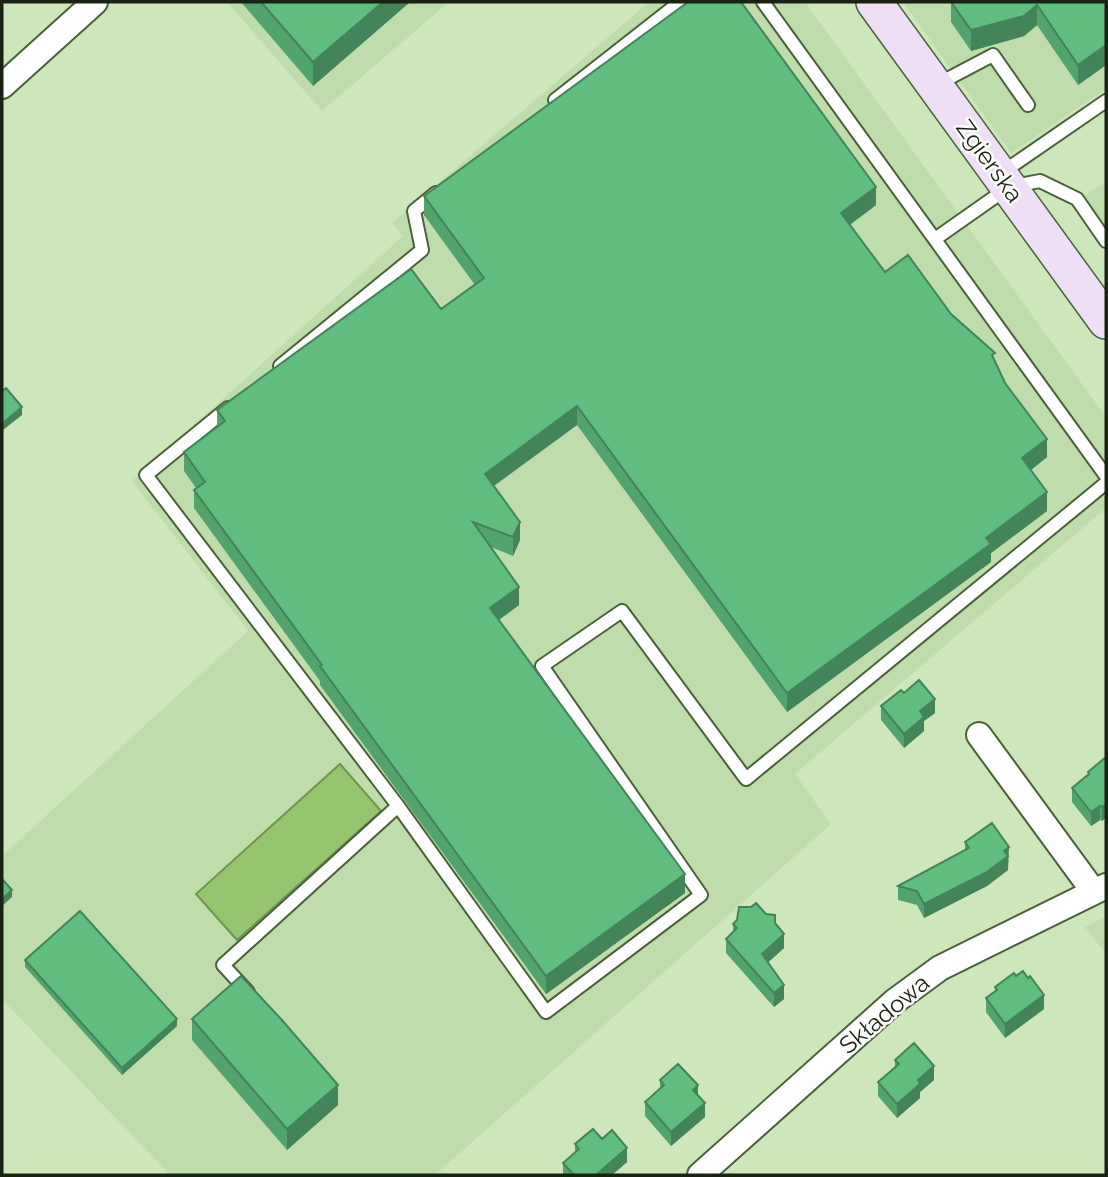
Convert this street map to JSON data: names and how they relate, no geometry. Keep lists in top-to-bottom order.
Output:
{
  "streets": {
    "main road": ["Zgierska"],
    "street": ["Składowa"]
  }
}
